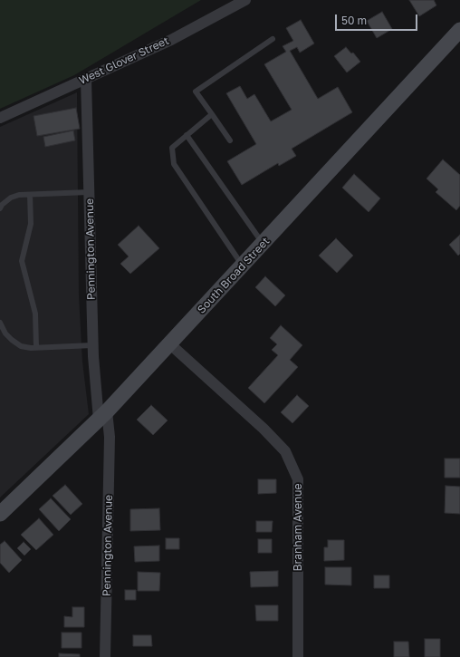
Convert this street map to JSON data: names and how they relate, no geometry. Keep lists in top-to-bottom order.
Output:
{
  "streets": {
    "main road": ["South Broad Street"],
    "street": ["West Glover Street", "Pennington Avenue", "Branham Avenue"]
  },
  "crossings": [
    ["West Glover Street", "Pennington Avenue"],
    ["Pennington Avenue", "South Broad Street"],
    ["South Broad Street", "Branham Avenue"]
  ],
  "scale_bar": "50 m"
}
